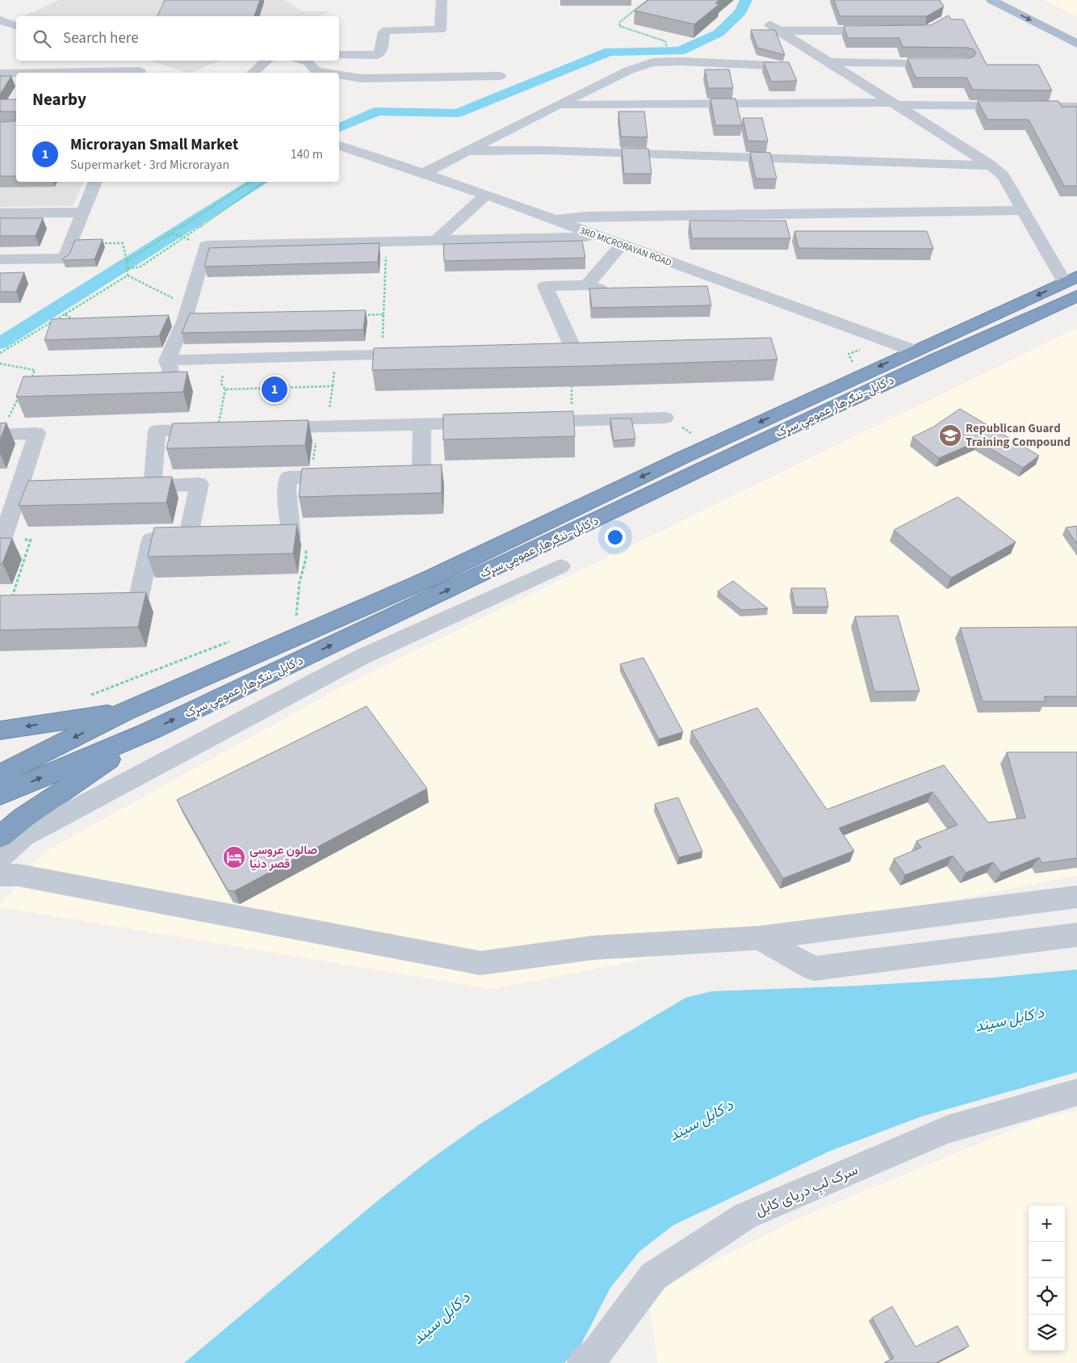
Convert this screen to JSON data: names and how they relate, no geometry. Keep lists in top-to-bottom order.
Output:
{
  "streets": {
    "highway": ["د کابل–ننګرهار عمومي سړک"],
    "street": ["3RD MICRORAYAN ROAD", "سرک لبِ دریای کابل"]
  },
  "crossings": [
    ["3RD MICRORAYAN ROAD", "د کابل–ننګرهار عمومي سړک"]
  ],
  "water": ["د کابل سيند"],
  "places": {
    "school or university": ["Republican Guard Training Compound"],
    "hotel": ["صالون عروسی قصر دنیا"]
  },
  "page": {
    "search": "Search here",
    "heading": "Nearby",
    "list": [
      {
        "mark": "1",
        "name": "Microrayan Small Market",
        "note": "Supermarket · 3rd Microrayan",
        "value": "140 m"
      }
    ],
    "pins": "1",
    "map_buttons": ["+", "−"]
  }
}
